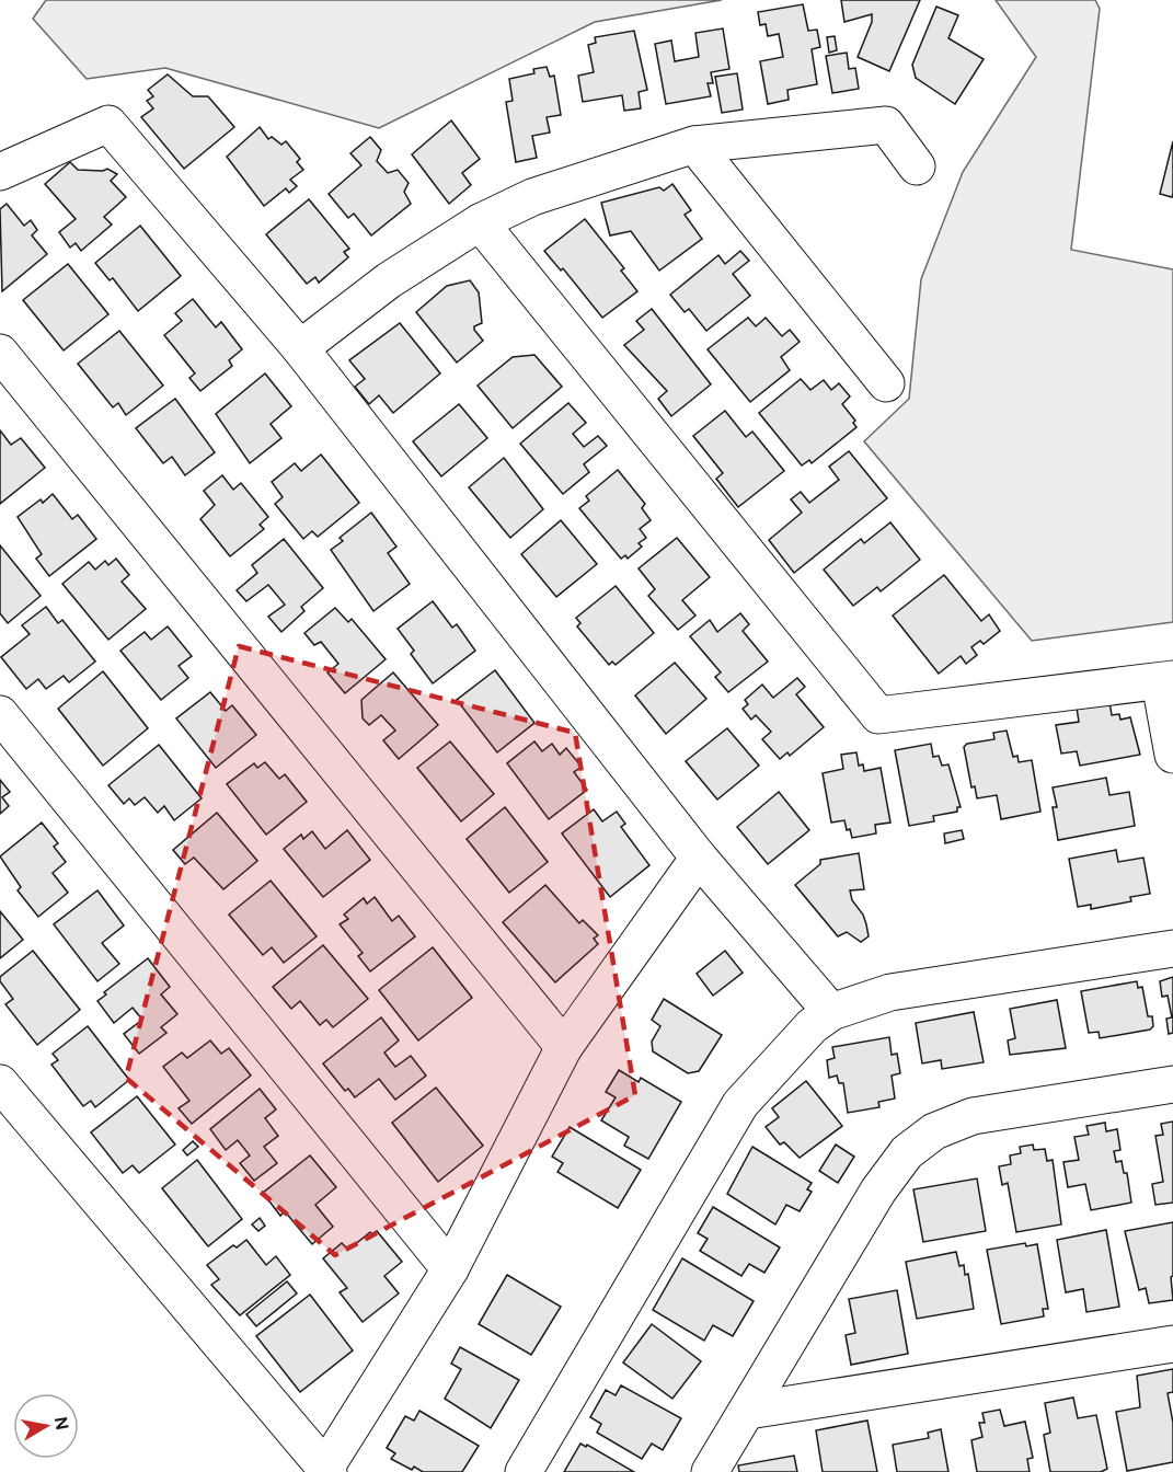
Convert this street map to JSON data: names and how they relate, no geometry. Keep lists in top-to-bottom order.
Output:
{
  "north": "right"
}
